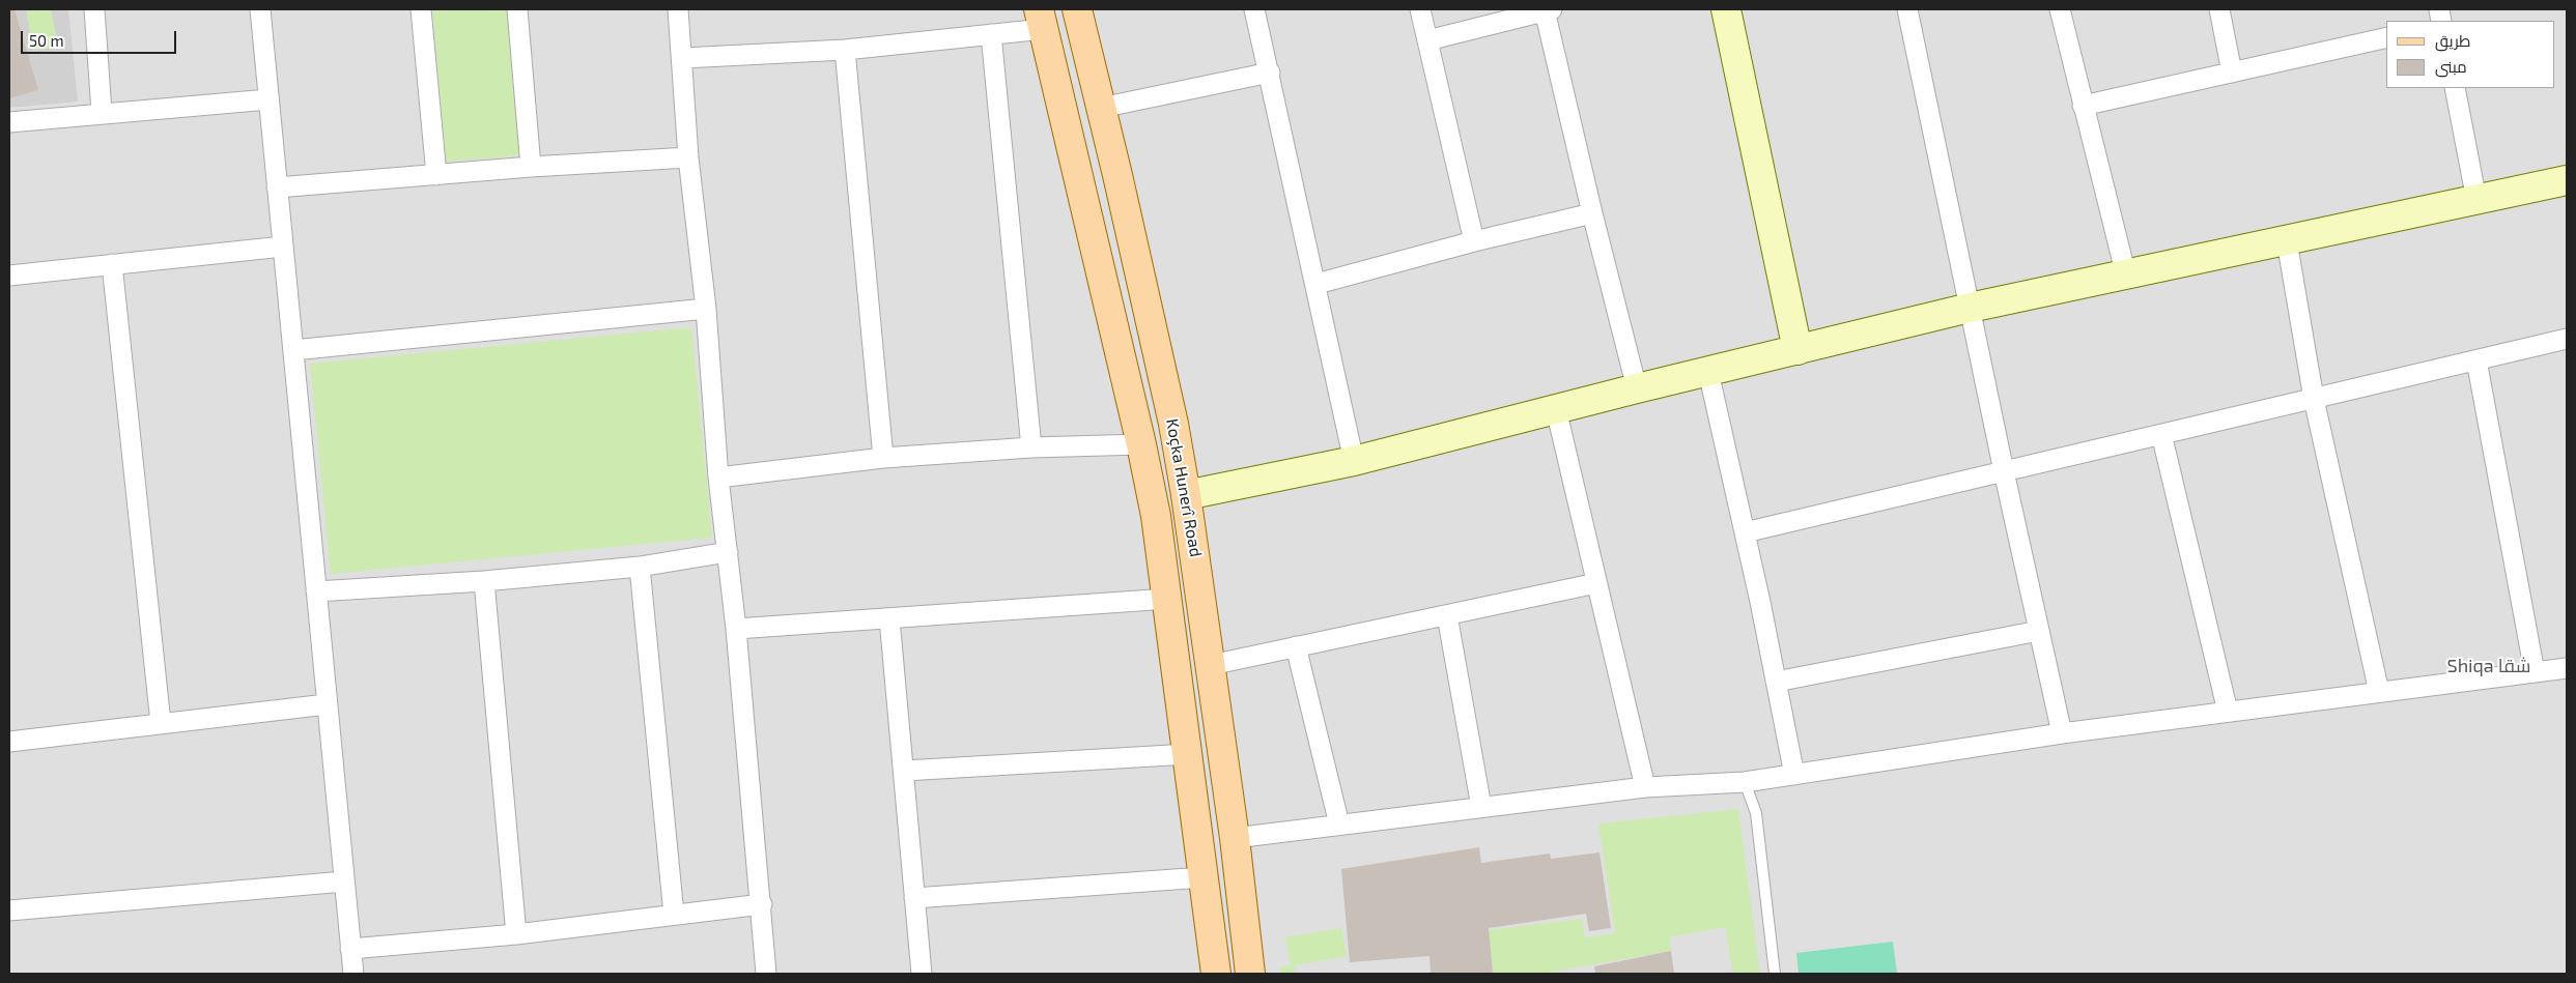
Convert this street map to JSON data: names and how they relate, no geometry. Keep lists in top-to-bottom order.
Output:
{
  "streets": {
    "main road": ["Koçka Hunerî Road"]
  },
  "districts": ["Shiqa شقا"],
  "legend": ["طريق", "مبنى"],
  "scale_bar": "50 m"
}
